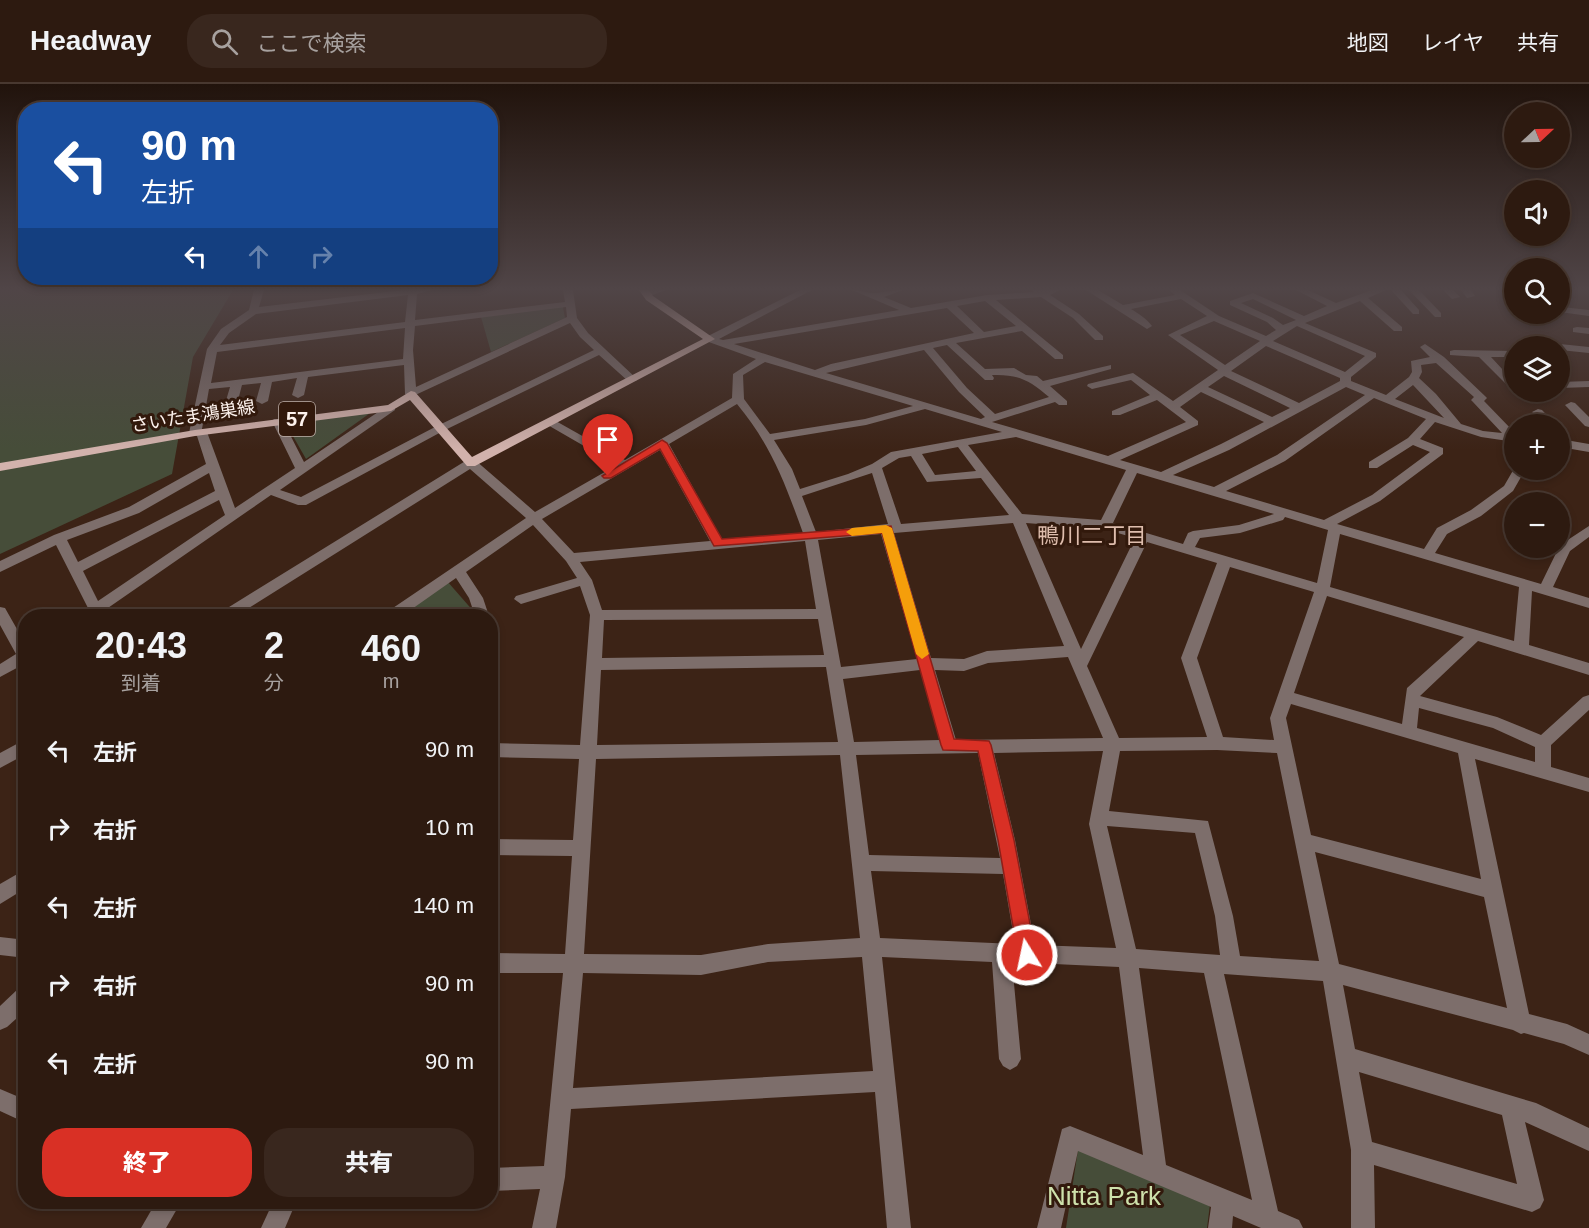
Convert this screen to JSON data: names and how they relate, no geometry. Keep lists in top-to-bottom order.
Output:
{
  "streets": {
    "main road": ["さいたま鴻巣線", "57"]
  },
  "districts": ["鴨川二丁目"],
  "parks": ["Nitta Park"],
  "north": "right",
  "page": {
    "header": "Headway",
    "search": "ここで検索",
    "nav": ["地図", "レイヤ", "共有"],
    "map_buttons": ["+", "−"],
    "turn": ["90 m", "左折"],
    "eta": [
      "20:43",
      "到着",
      "2",
      "分",
      "460",
      "m"
    ],
    "list": [
      {
        "name": "左折",
        "value": "90 m"
      },
      {
        "name": "右折",
        "value": "10 m"
      },
      {
        "name": "左折",
        "value": "140 m"
      },
      {
        "name": "右折",
        "value": "90 m"
      },
      {
        "name": "左折",
        "value": "90 m"
      }
    ],
    "buttons": ["終了", "共有"]
  }
}
